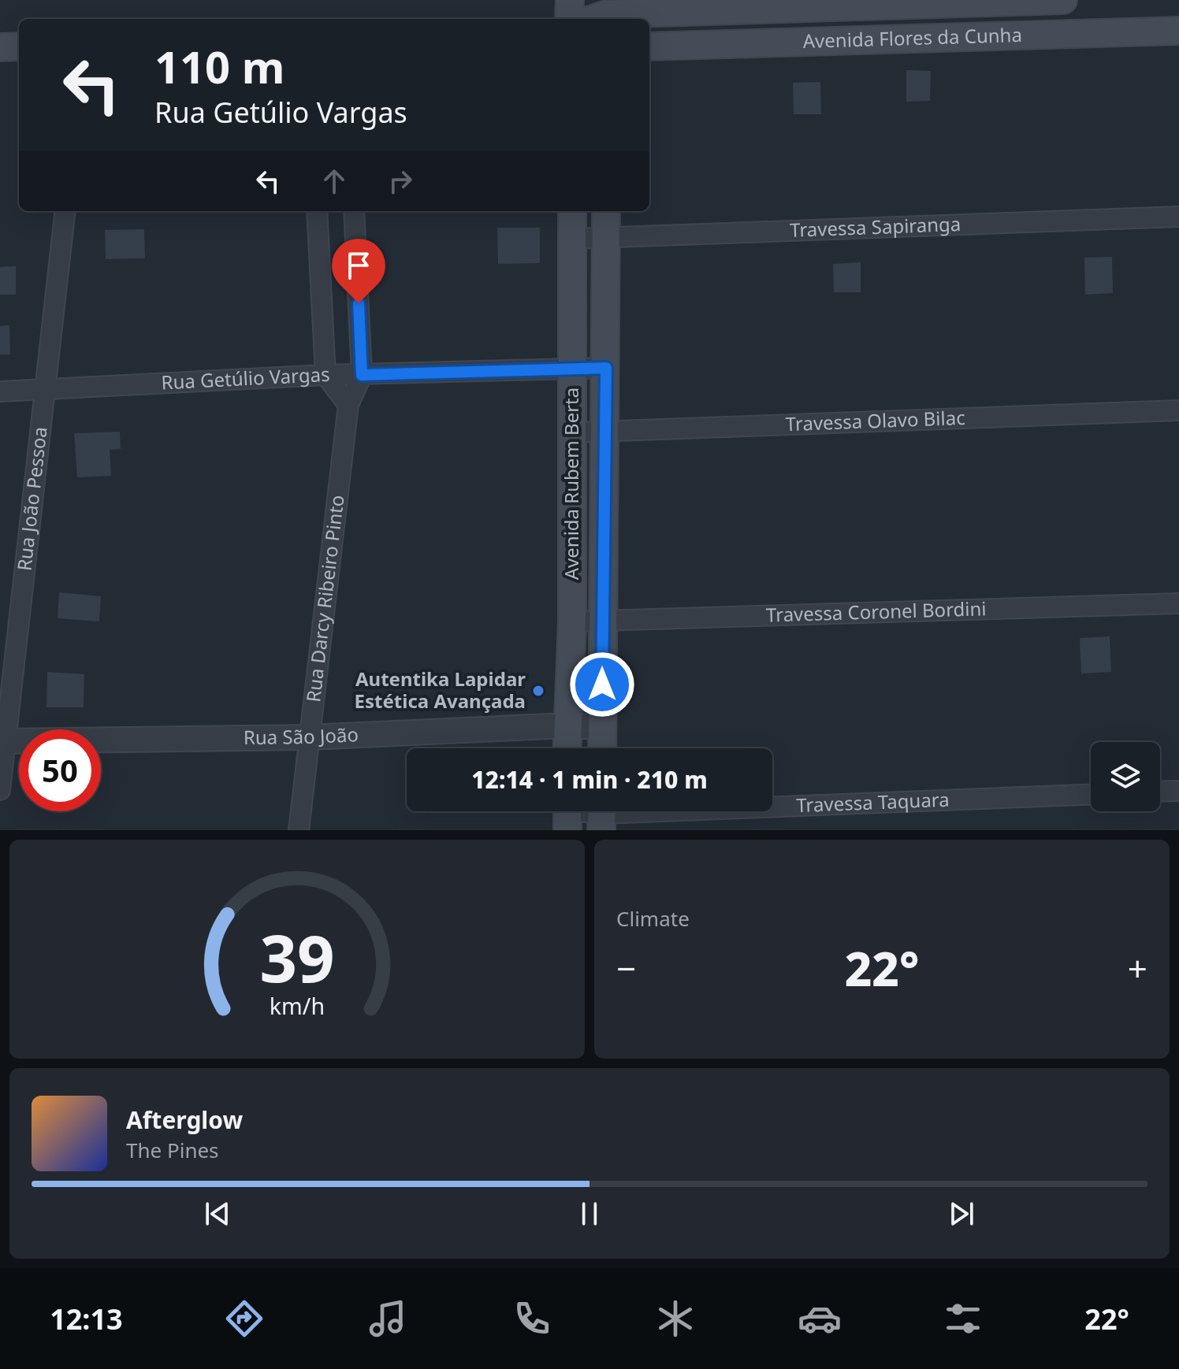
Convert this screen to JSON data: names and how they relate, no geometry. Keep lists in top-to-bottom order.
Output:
{
  "streets": {
    "main road": ["Avenida Flores da Cunha", "Avenida Rubem Berta"],
    "street": [
      "Travessa Sapiranga",
      "Rua Getúlio Vargas",
      "Travessa Olavo Bilac",
      "Rua João Pessoa",
      "Rua Darcy Ribeiro Pinto",
      "Travessa Coronel Bordini",
      "Rua São João",
      "Travessa Taquara"
    ]
  },
  "crossings": [
    ["Travessa Sapiranga", "Avenida Rubem Berta"],
    ["Rua Getúlio Vargas", "Avenida Rubem Berta"],
    ["Rua Getúlio Vargas", "Rua João Pessoa"],
    ["Rua Getúlio Vargas", "Rua Darcy Ribeiro Pinto"],
    ["Travessa Olavo Bilac", "Avenida Rubem Berta"],
    ["Avenida Rubem Berta", "Travessa Coronel Bordini"],
    ["Avenida Rubem Berta", "Rua São João"],
    ["Rua João Pessoa", "Rua São João"],
    ["Rua Darcy Ribeiro Pinto", "Rua São João"]
  ],
  "places": ["Autentika Lapidar Estética Avançada"],
  "page": {
    "turn": ["110 m", "Rua Getúlio Vargas"],
    "limit": "50",
    "trip": "12:14 · 1 min · 210 m",
    "tile": "Climate",
    "heat": ["−", "22°", "+"],
    "song": ["Afterglow", "The Pines"],
    "tabs": ["12:13", "22°"],
    "gauge": ["39", "km/h"]
  }
}
